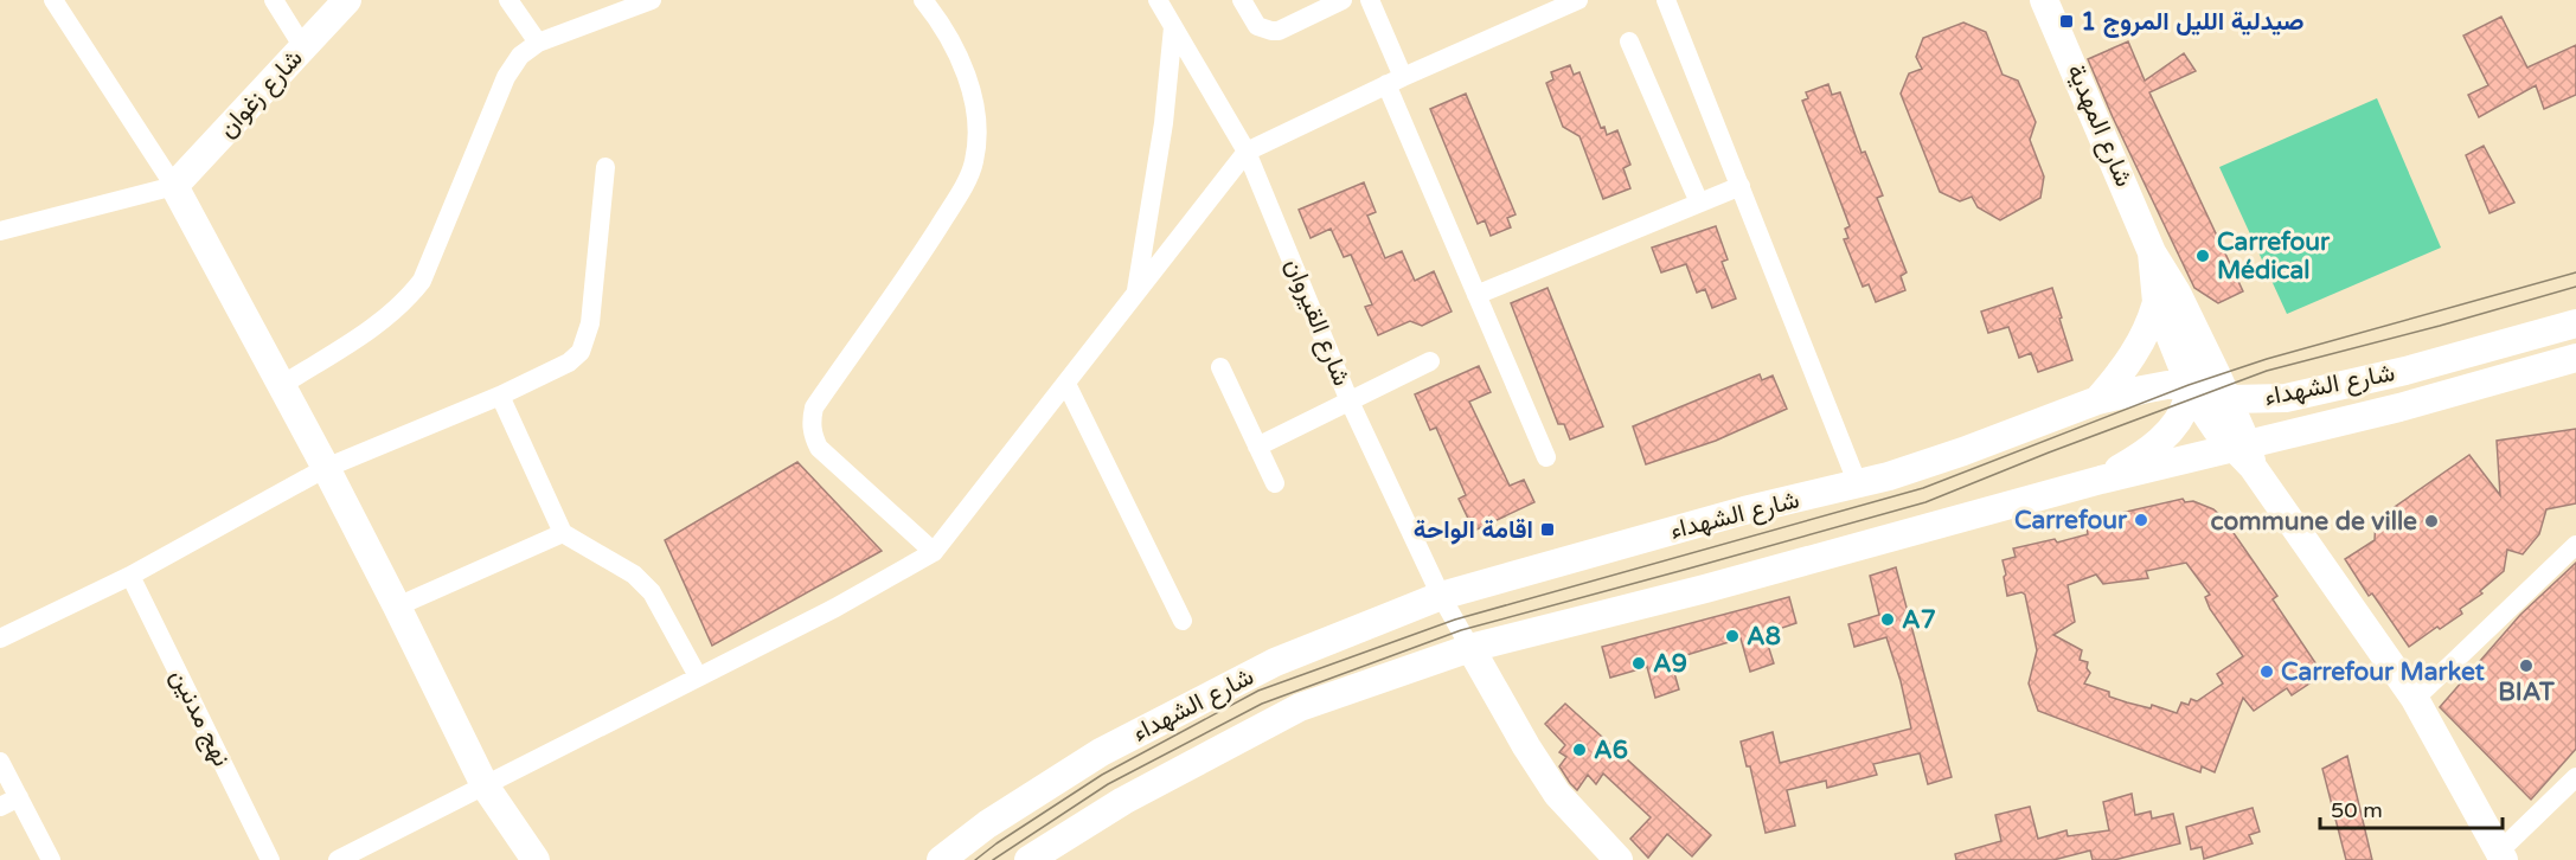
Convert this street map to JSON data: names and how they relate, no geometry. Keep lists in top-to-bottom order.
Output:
{
  "streets": {
    "main road": ["شارع زغوان", "شارع المهدية", "شارع الشهداء"],
    "street": ["شارع القيروان", "نهج مدنين"]
  },
  "crossings": [
    ["شارع القيروان", "شارع الشهداء"]
  ],
  "places": {
    "transit": ["صيدلية الليل المروج 1", "اقامة الواحة"],
    "other": [
      "Carrefour Médical",
      "Carrefour",
      "commune de ville",
      "A7",
      "A8",
      "A9",
      "BIAT",
      "Carrefour Market",
      "A6"
    ]
  },
  "scale_bar": "50 m"
}
